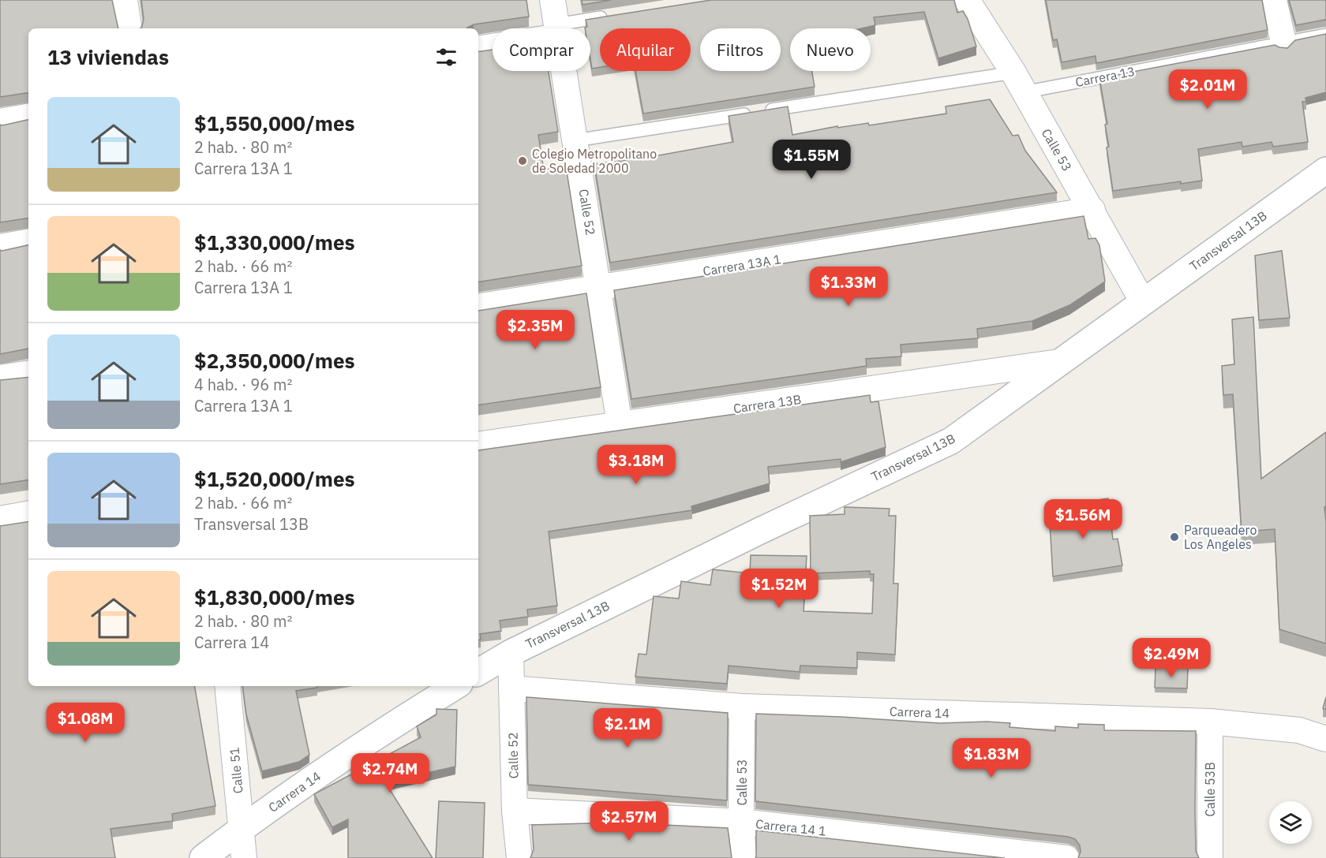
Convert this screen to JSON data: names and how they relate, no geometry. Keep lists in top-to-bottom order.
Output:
{
  "streets": {
    "main road": ["Transversal 13B", "Carrera 14"],
    "street": [
      "Calle 53",
      "Calle 52",
      "Carrera 13A 1",
      "Carrera 13B",
      "Calle 51",
      "Calle 53B",
      "Carrera 14 1"
    ],
    "lane": ["Carrera 13"]
  },
  "crossings": [
    ["Carrera 13", "Calle 53"],
    ["Carrera 13", "Calle 52"],
    ["Calle 53", "Transversal 13B"],
    ["Calle 53", "Carrera 13A 1"],
    ["Calle 53", "Carrera 14"],
    ["Calle 53", "Carrera 14 1"],
    ["Calle 52", "Transversal 13B"],
    ["Calle 52", "Carrera 13A 1"],
    ["Calle 52", "Carrera 13B"],
    ["Calle 52", "Carrera 14"],
    ["Calle 52", "Carrera 14 1"],
    ["Transversal 13B", "Carrera 13B"],
    ["Carrera 14", "Calle 51"],
    ["Carrera 14", "Calle 53B"]
  ],
  "places": ["Colegio Metropolitano de Soledad 2000", "Parqueadero Los Angeles"],
  "page": {
    "chip": [
      "Comprar",
      "Alquilar",
      "Filtros",
      "Nuevo"
    ],
    "heading": "13 viviendas",
    "price": [
      "$2.01M",
      "$1.55M",
      "$1.33M",
      "$2.35M",
      "$3.18M",
      "$1.56M",
      "$1.52M",
      "$2.49M",
      "$1.08M",
      "$2.1M",
      "$1.83M",
      "$2.74M",
      "$2.57M"
    ],
    "list": [
      {
        "name": "$1,550,000/mes",
        "note": "2 hab. · 80 m² · Carrera 13A 1"
      },
      {
        "name": "$1,330,000/mes",
        "note": "2 hab. · 66 m² · Carrera 13A 1"
      },
      {
        "name": "$2,350,000/mes",
        "note": "4 hab. · 96 m² · Carrera 13A 1"
      },
      {
        "name": "$1,520,000/mes",
        "note": "2 hab. · 66 m² · Transversal 13B"
      },
      {
        "name": "$1,830,000/mes",
        "note": "2 hab. · 80 m² · Carrera 14"
      }
    ]
  }
}
